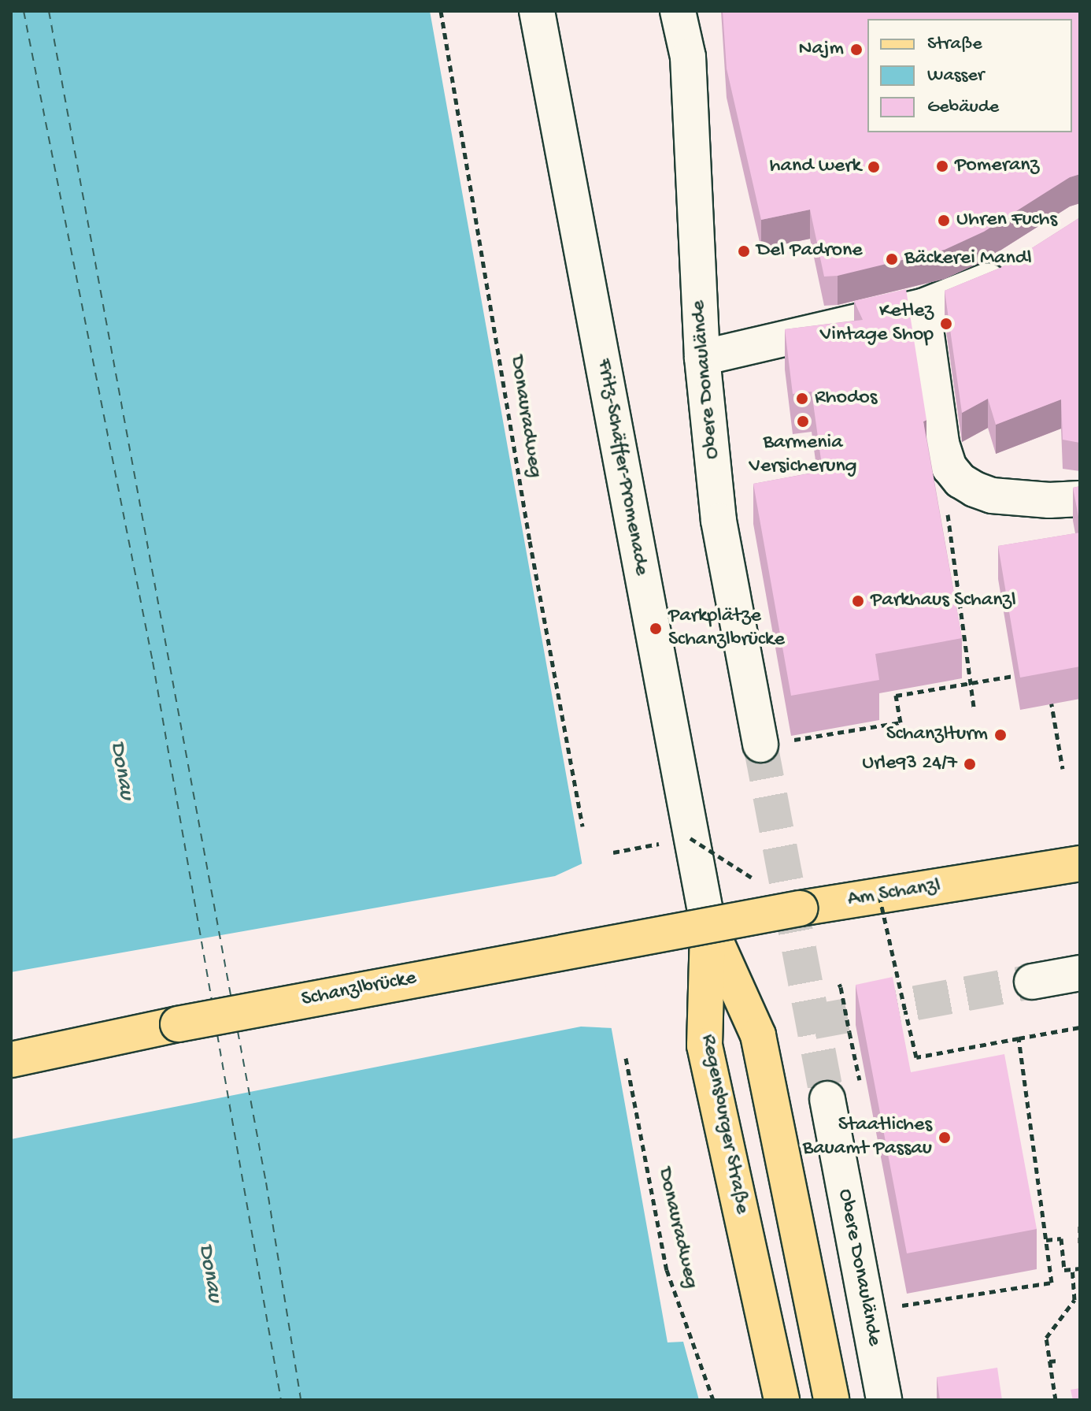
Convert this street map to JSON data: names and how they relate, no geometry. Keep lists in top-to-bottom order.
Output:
{
  "streets": {
    "main road": ["Am Schanzl", "Schanzlbrücke", "Regensburger Straße"],
    "street": ["Obere Donaulände", "Fritz-Schäffer-Promenade"],
    "path": ["Donauradweg"]
  },
  "crossings": [
    ["Fritz-Schäffer-Promenade", "Am Schanzl"],
    ["Fritz-Schäffer-Promenade", "Schanzlbrücke"],
    ["Fritz-Schäffer-Promenade", "Regensburger Straße"],
    ["Am Schanzl", "Schanzlbrücke"],
    ["Am Schanzl", "Regensburger Straße"],
    ["Schanzlbrücke", "Regensburger Straße"]
  ],
  "water": ["Donau"],
  "places": [
    "Najm",
    "Pomeranz",
    "hand werk",
    "Uhren Fuchs",
    "Del Padrone",
    "Bäckerei Mandl",
    "Ketlez Vintage Shop",
    "Rhodos",
    "Barmenia Versicherung",
    "Parkhaus Schanzl",
    "Parkplätze Schanzlbrücke",
    "Schanzlturm",
    "Urle93 24/7",
    "Staatliches Bauamt Passau"
  ],
  "legend": ["Straße", "Wasser", "Gebäude"]
}
